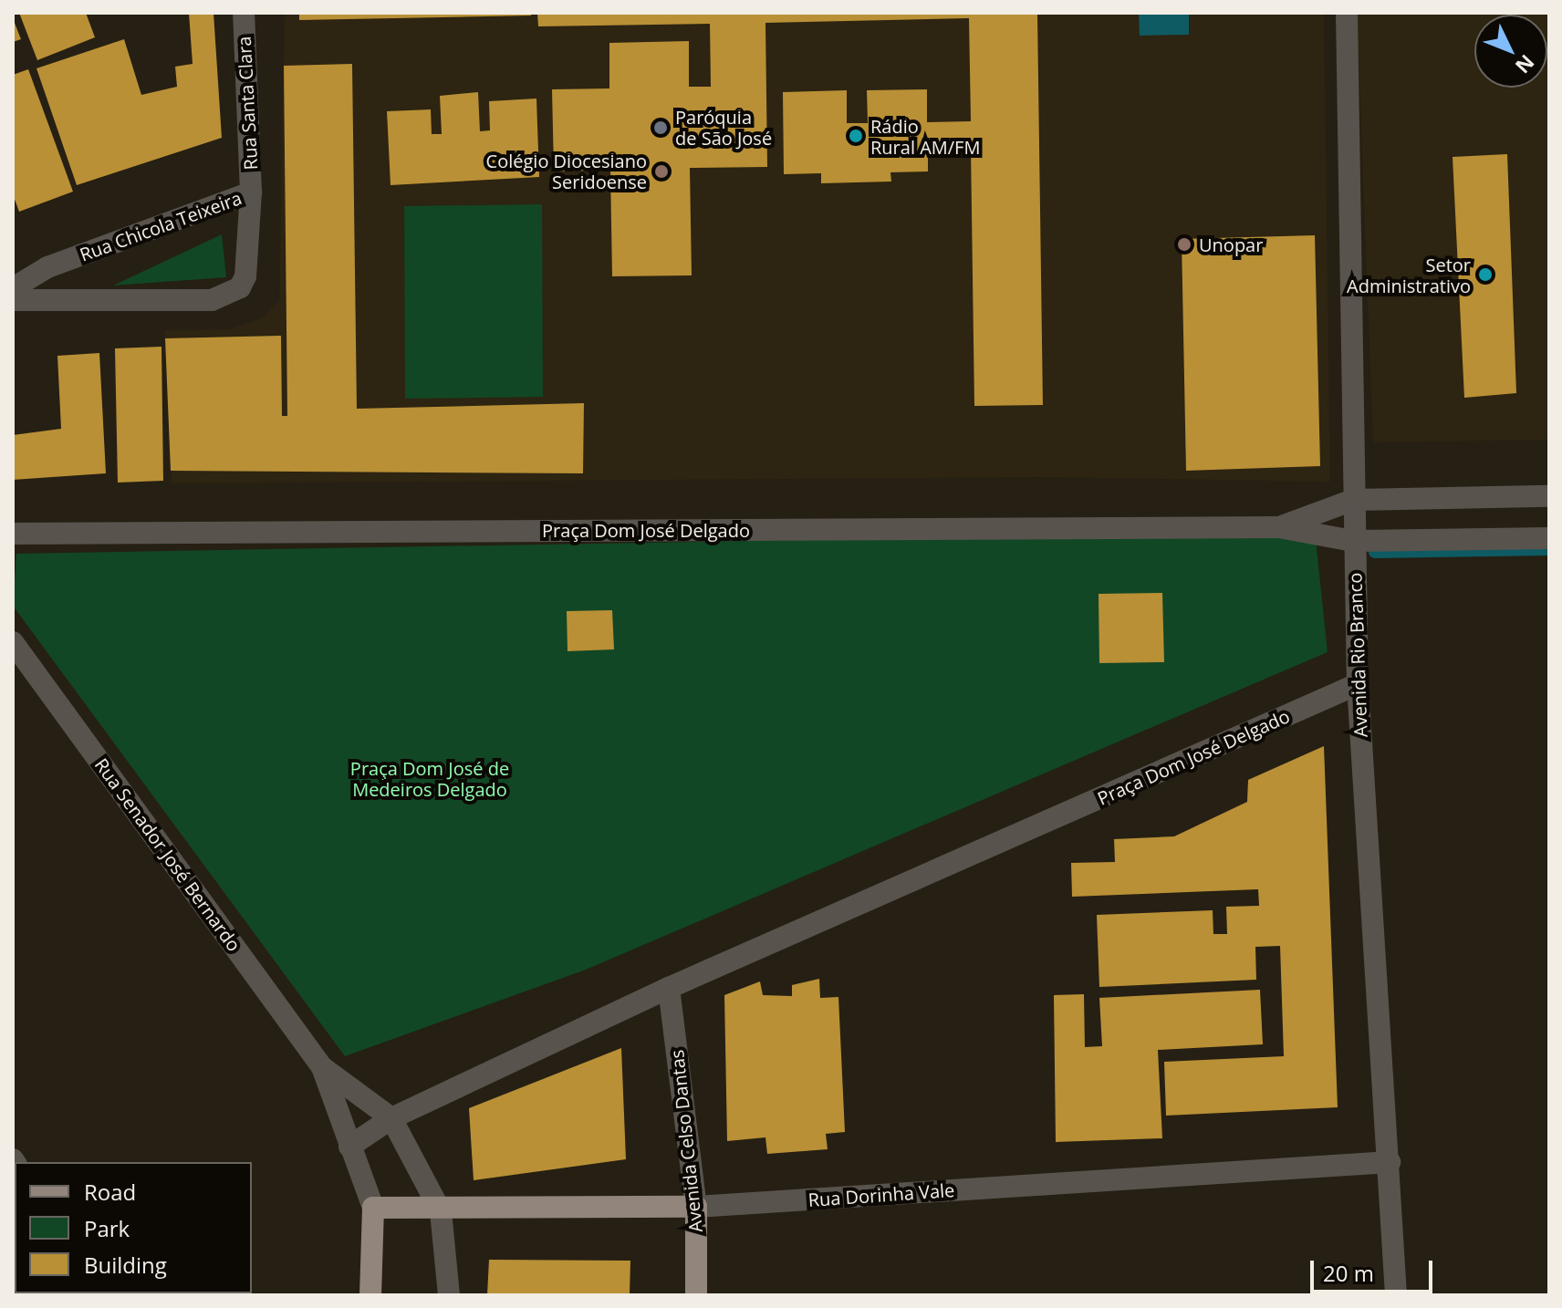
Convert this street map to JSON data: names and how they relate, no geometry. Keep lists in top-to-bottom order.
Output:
{
  "streets": {
    "main road": ["Rua Senador José Bernardo", "Avenida Celso Dantas", "Rua Dorinha Vale"],
    "street": [
      "Rua Santa Clara",
      "Rua Chicola Teixeira",
      "Praça Dom José Delgado",
      "Avenida Rio Branco"
    ]
  },
  "crossings": [
    ["Rua Santa Clara", "Rua Chicola Teixeira"],
    ["Praça Dom José Delgado", "Avenida Rio Branco"],
    ["Praça Dom José Delgado", "Rua Senador José Bernardo"],
    ["Praça Dom José Delgado", "Avenida Celso Dantas"],
    ["Avenida Rio Branco", "Rua Dorinha Vale"],
    ["Rua Senador José Bernardo", "Rua Dorinha Vale"],
    ["Avenida Celso Dantas", "Rua Dorinha Vale"]
  ],
  "parks": ["Praça Dom José de Medeiros Delgado"],
  "places": [
    "Paróquia de São José",
    "Rádio Rural AM/FM",
    "Colégio Diocesiano Seridoense",
    "Unopar",
    "Setor Administrativo"
  ],
  "legend": ["Road", "Park", "Building"],
  "scale_bar": "20 m",
  "north": "bottom right"
}
